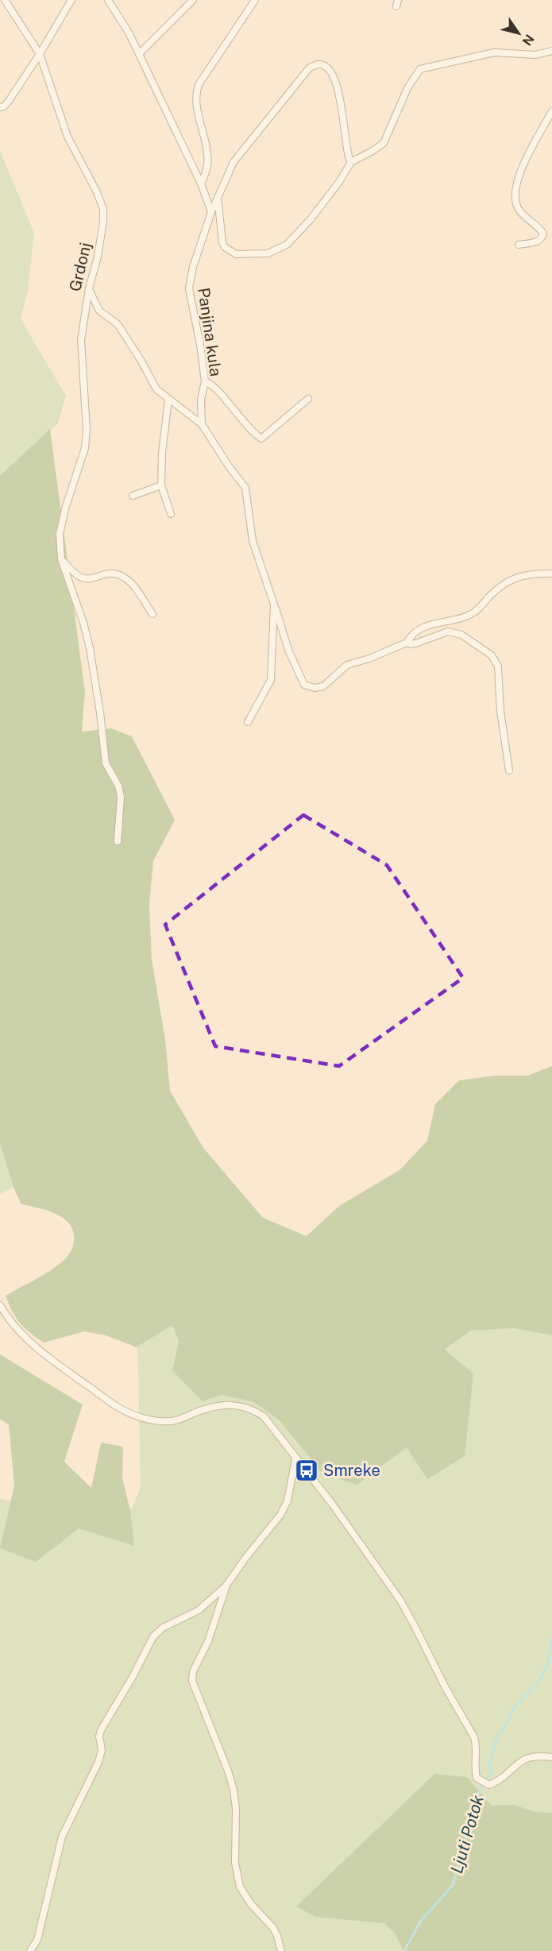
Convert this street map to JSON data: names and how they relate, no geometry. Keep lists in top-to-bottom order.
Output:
{
  "streets": {
    "street": ["Grdonj", "Panjina kula"]
  },
  "water": ["Ljuti Potok"],
  "places": {
    "bus stop": ["Smreke"]
  },
  "north": "bottom right"
}
